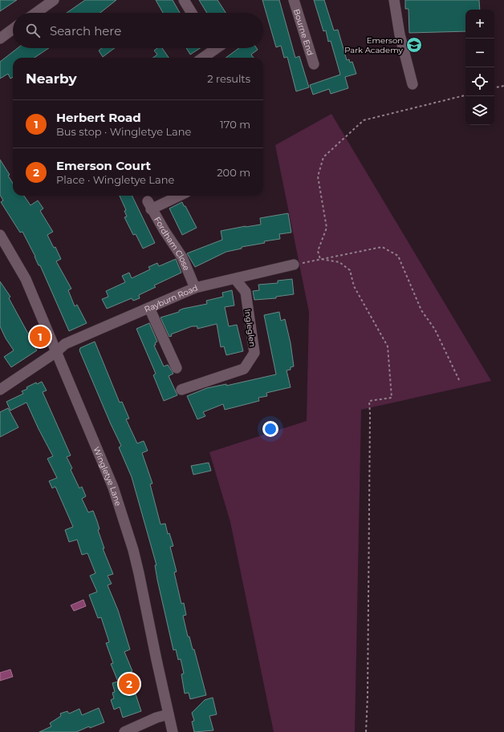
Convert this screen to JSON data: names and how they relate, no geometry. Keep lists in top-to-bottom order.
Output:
{
  "streets": {
    "street": [
      "Bourne End",
      "Fordham Close",
      "Rayburn Road",
      "Ingleglen",
      "Wingletye Lane"
    ]
  },
  "crossings": [
    ["Fordham Close", "Rayburn Road"],
    ["Rayburn Road", "Ingleglen"],
    ["Rayburn Road", "Wingletye Lane"]
  ],
  "places": {
    "school or university": ["Emerson Park Academy"]
  },
  "page": {
    "map_buttons": ["+", "−"],
    "search": "Search here",
    "heading": ["Nearby", "2 results"],
    "list": [
      {
        "mark": "1",
        "name": "Herbert Road",
        "note": "Bus stop · Wingletye Lane",
        "value": "170 m"
      },
      {
        "mark": "2",
        "name": "Emerson Court",
        "note": "Place · Wingletye Lane",
        "value": "200 m"
      }
    ],
    "pins": ["1", "2"]
  }
}
